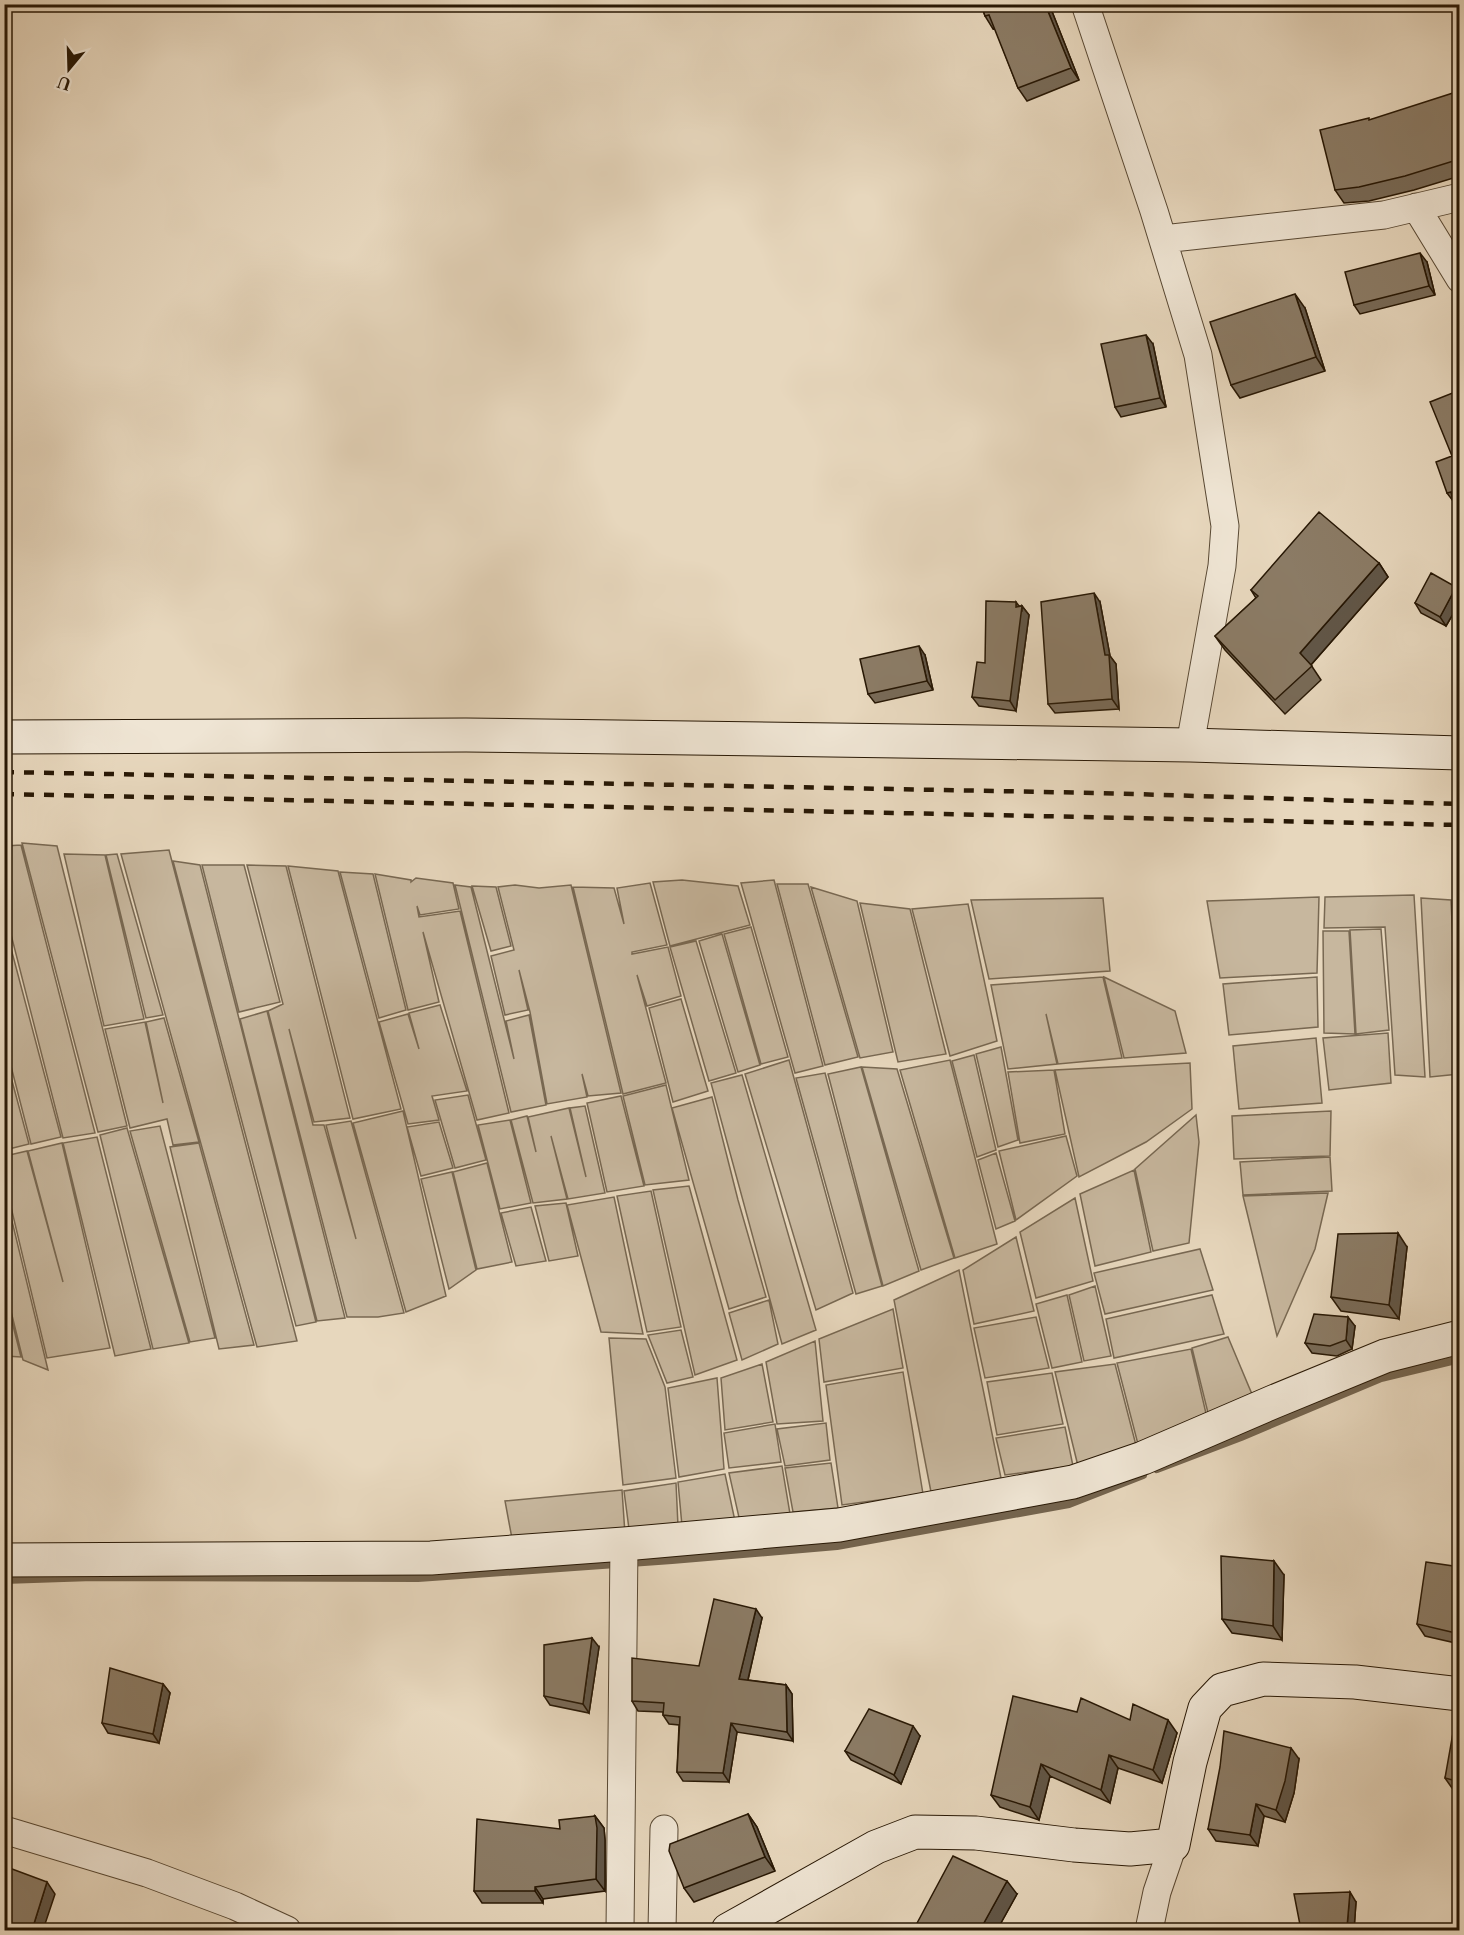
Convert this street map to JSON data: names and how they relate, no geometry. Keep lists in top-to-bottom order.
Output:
{
  "north": "bottom"
}
